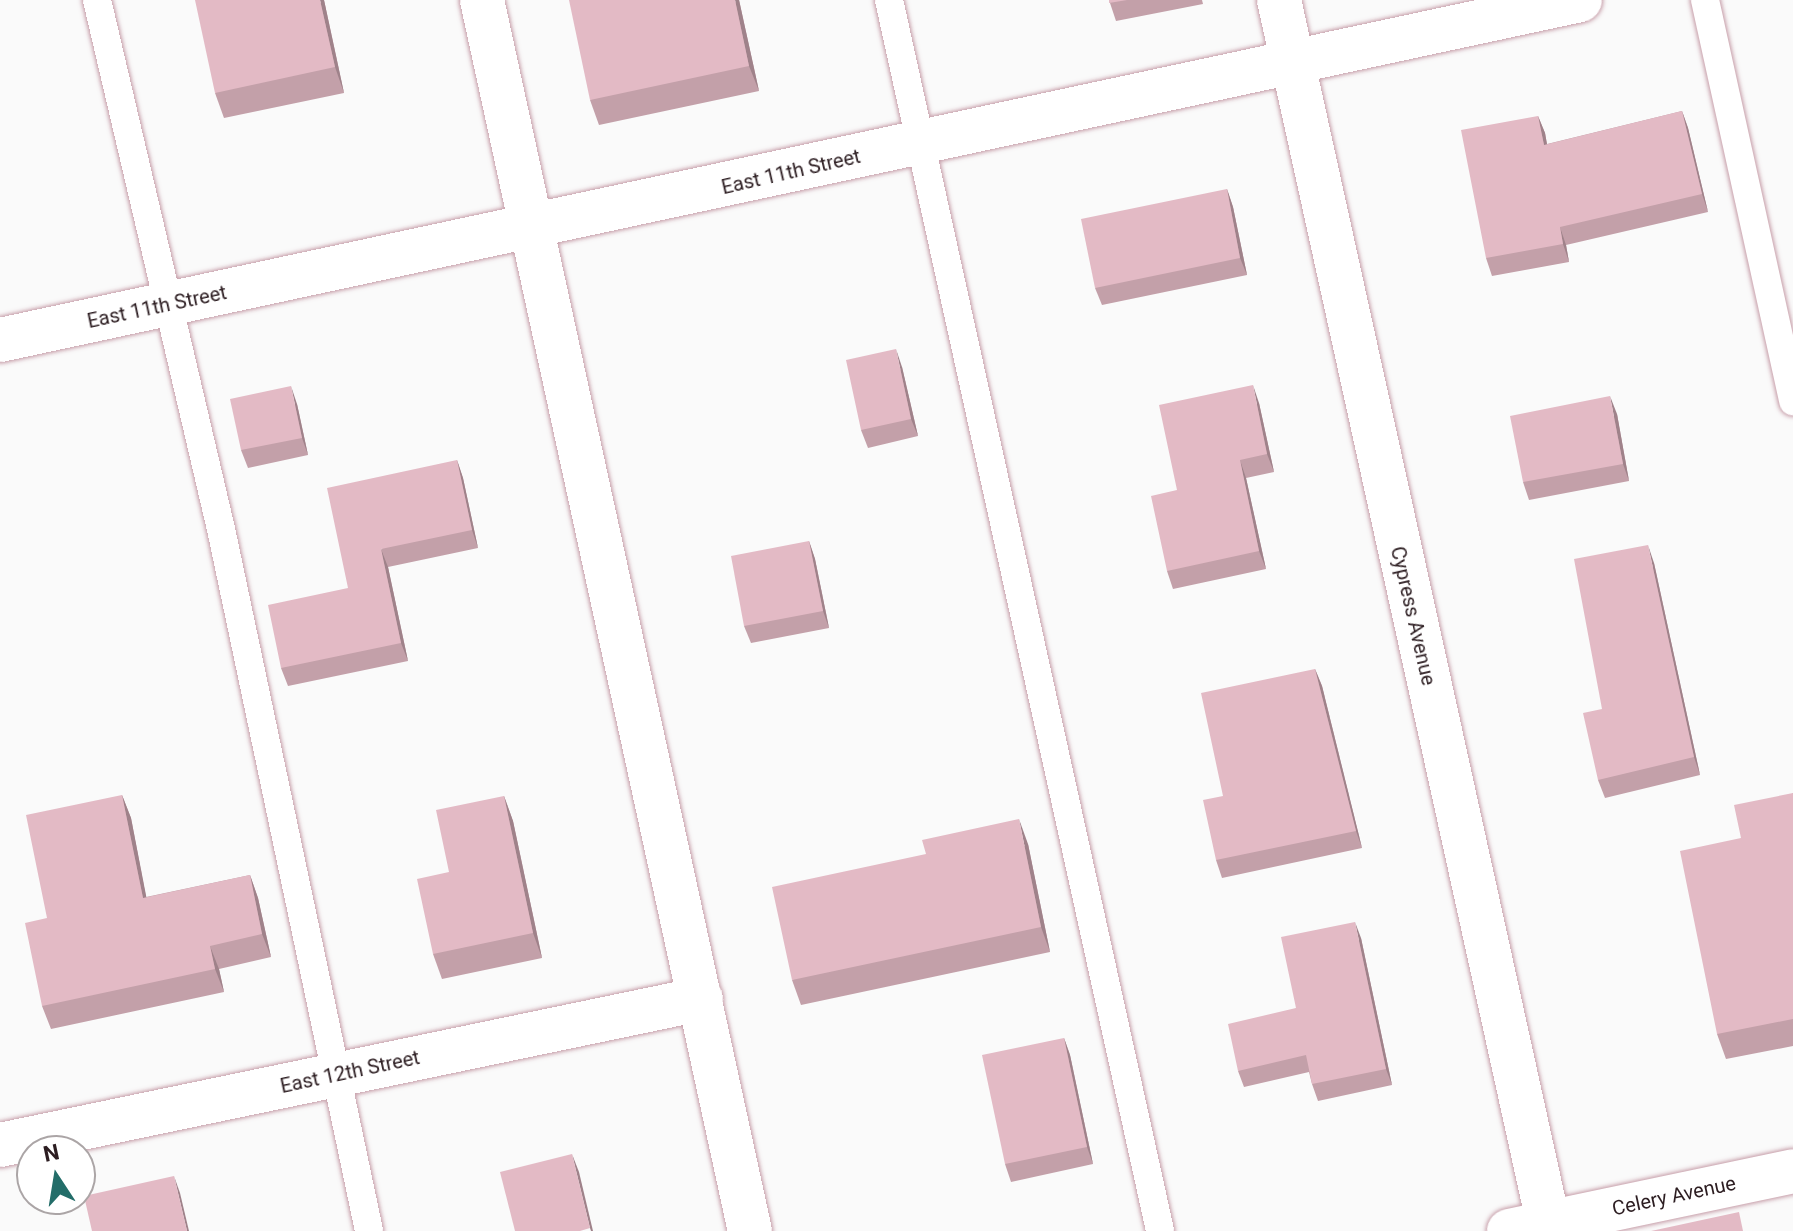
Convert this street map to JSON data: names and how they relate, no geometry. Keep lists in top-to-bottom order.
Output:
{
  "streets": {
    "street": [
      "East 11th Street",
      "Cypress Avenue",
      "East 12th Street",
      "Celery Avenue"
    ]
  },
  "crossings": [
    ["East 11th Street", "Cypress Avenue"],
    ["Cypress Avenue", "Celery Avenue"]
  ],
  "north": "top"
}
